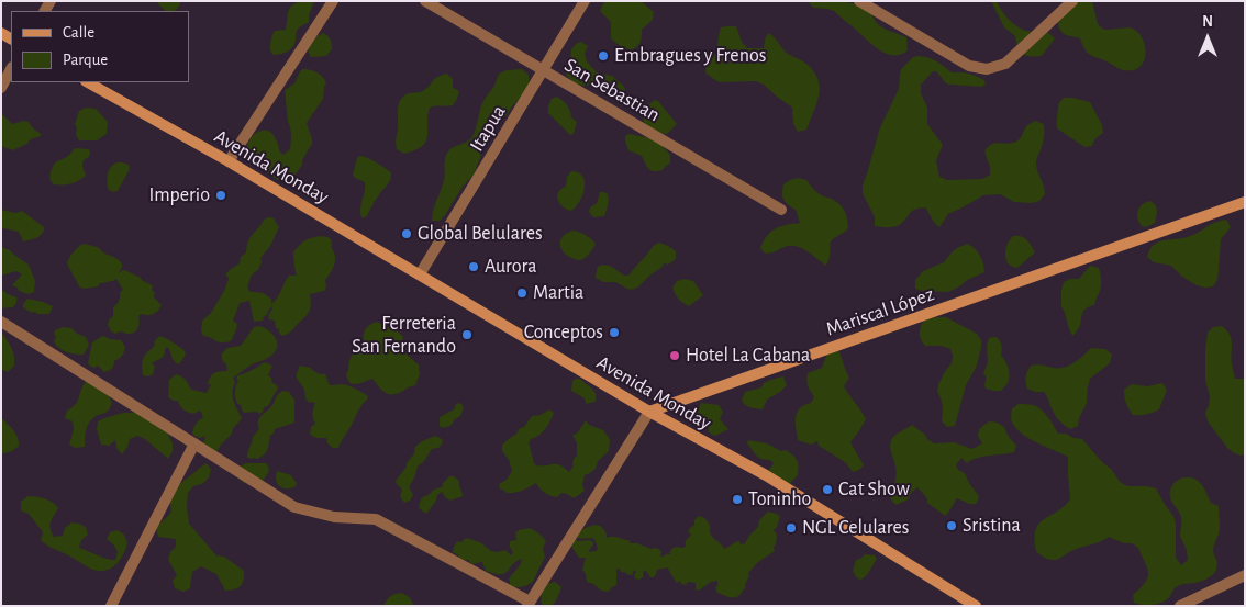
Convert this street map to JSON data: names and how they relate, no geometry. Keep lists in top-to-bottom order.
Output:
{
  "streets": {
    "main road": ["Avenida Monday", "Mariscal López"],
    "street": ["San Sebastian", "Itapua"]
  },
  "crossings": [
    ["San Sebastian", "Itapua"],
    ["Itapua", "Avenida Monday"],
    ["Avenida Monday", "Mariscal López"]
  ],
  "places": [
    "Embragues y Frenos",
    "Imperio",
    "Global Belulares",
    "Aurora",
    "Martia",
    "Conceptos",
    "Ferreteria San Fernando",
    "Hotel La Cabana",
    "Cat Show",
    "Toninho",
    "Sristina",
    "NGL Celulares"
  ],
  "legend": ["Calle", "Parque"],
  "north": "top"
}
